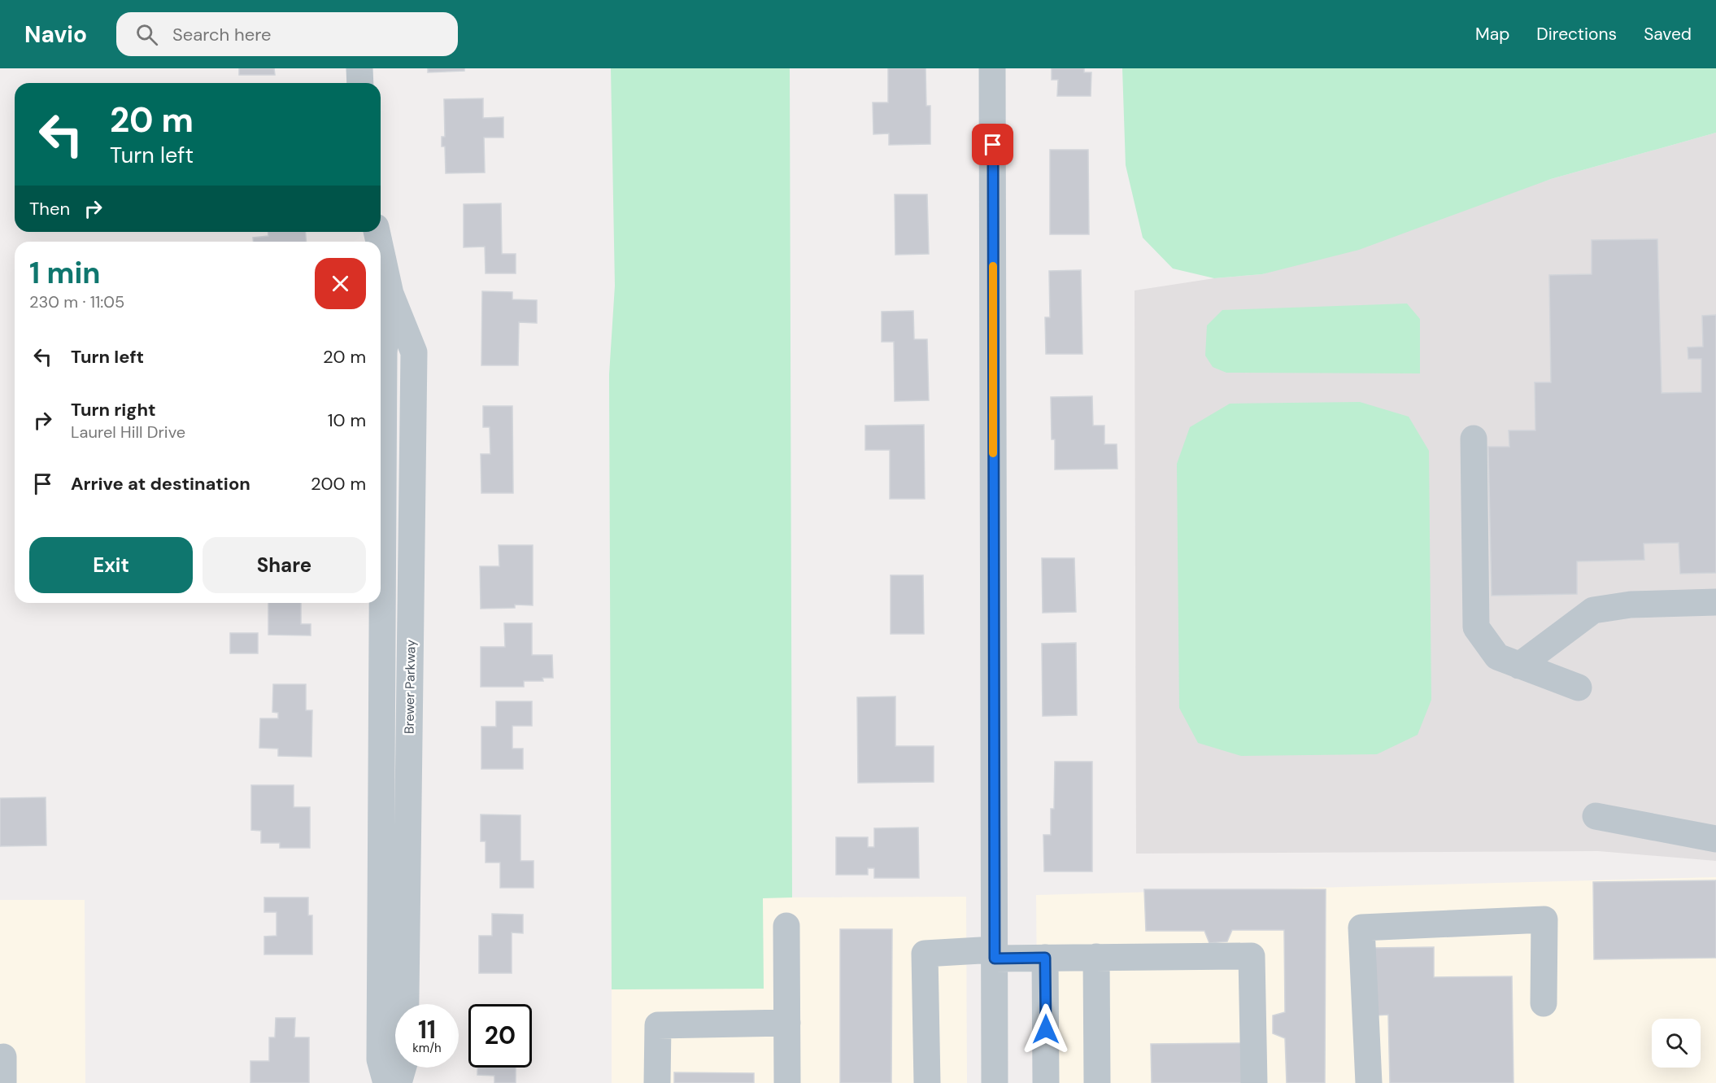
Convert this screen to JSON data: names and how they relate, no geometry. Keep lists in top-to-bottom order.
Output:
{
  "streets": {
    "street": ["Brewer Parkway"]
  },
  "page": {
    "header": "Navio",
    "search": "Search here",
    "nav": ["Map", "Directions", "Saved"],
    "turn": ["20 m", "Turn left"],
    "then": "Then",
    "heading": ["1 min", "230 m · 11:05"],
    "list": [
      {
        "name": "Turn left",
        "value": "20 m"
      },
      {
        "name": "Turn right",
        "note": "Laurel Hill Drive",
        "value": "10 m"
      },
      {
        "name": "Arrive at destination",
        "value": "200 m"
      }
    ],
    "buttons": ["Exit", "Share"],
    "speed": "11 km/h",
    "limit": "20"
  }
}
